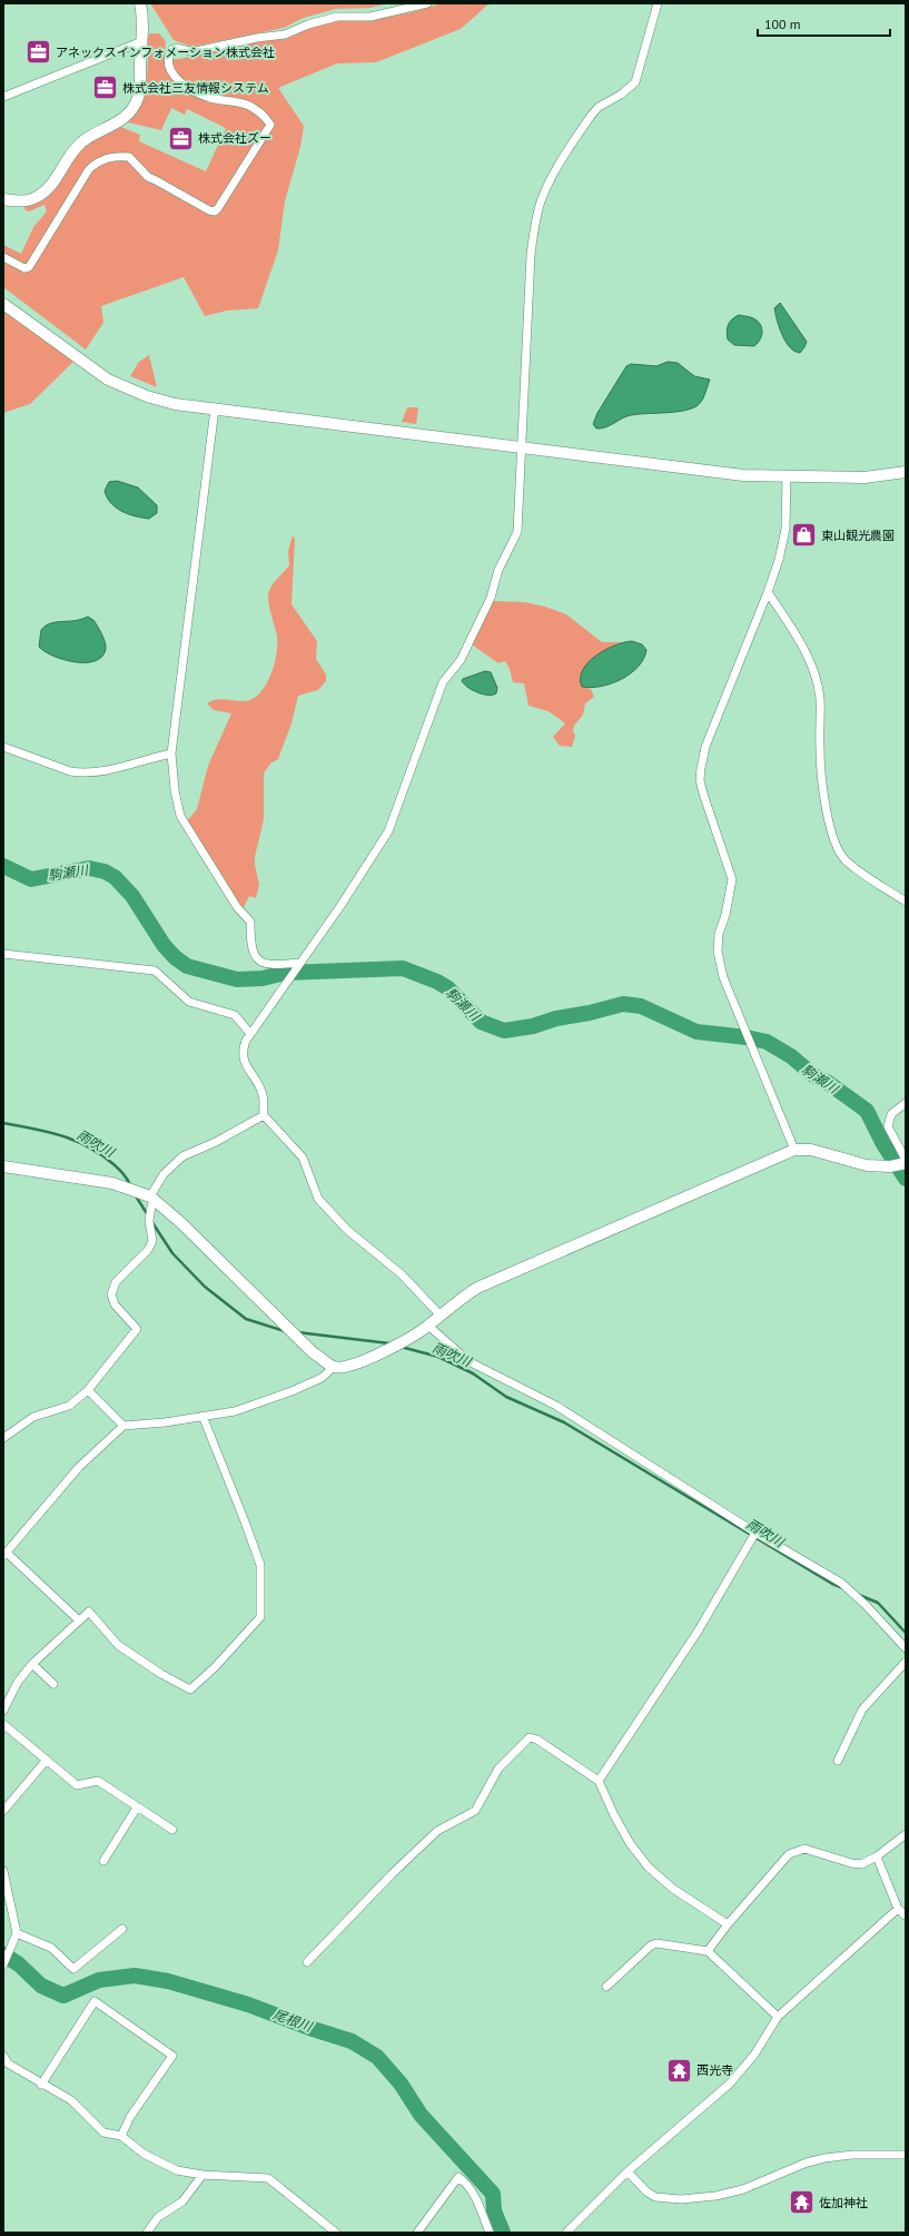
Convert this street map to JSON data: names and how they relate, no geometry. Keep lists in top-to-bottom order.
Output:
{
  "water": ["駒瀬川", "雨吹川", "尾根川"],
  "places": {
    "office": ["アネックスインフォメーション株式会社", "株式会社三友情報システム", "株式会社ズー"],
    "shop": ["東山観光農園"],
    "temple": ["西光寺", "佐加神社"]
  },
  "scale_bar": "100 m"
}
